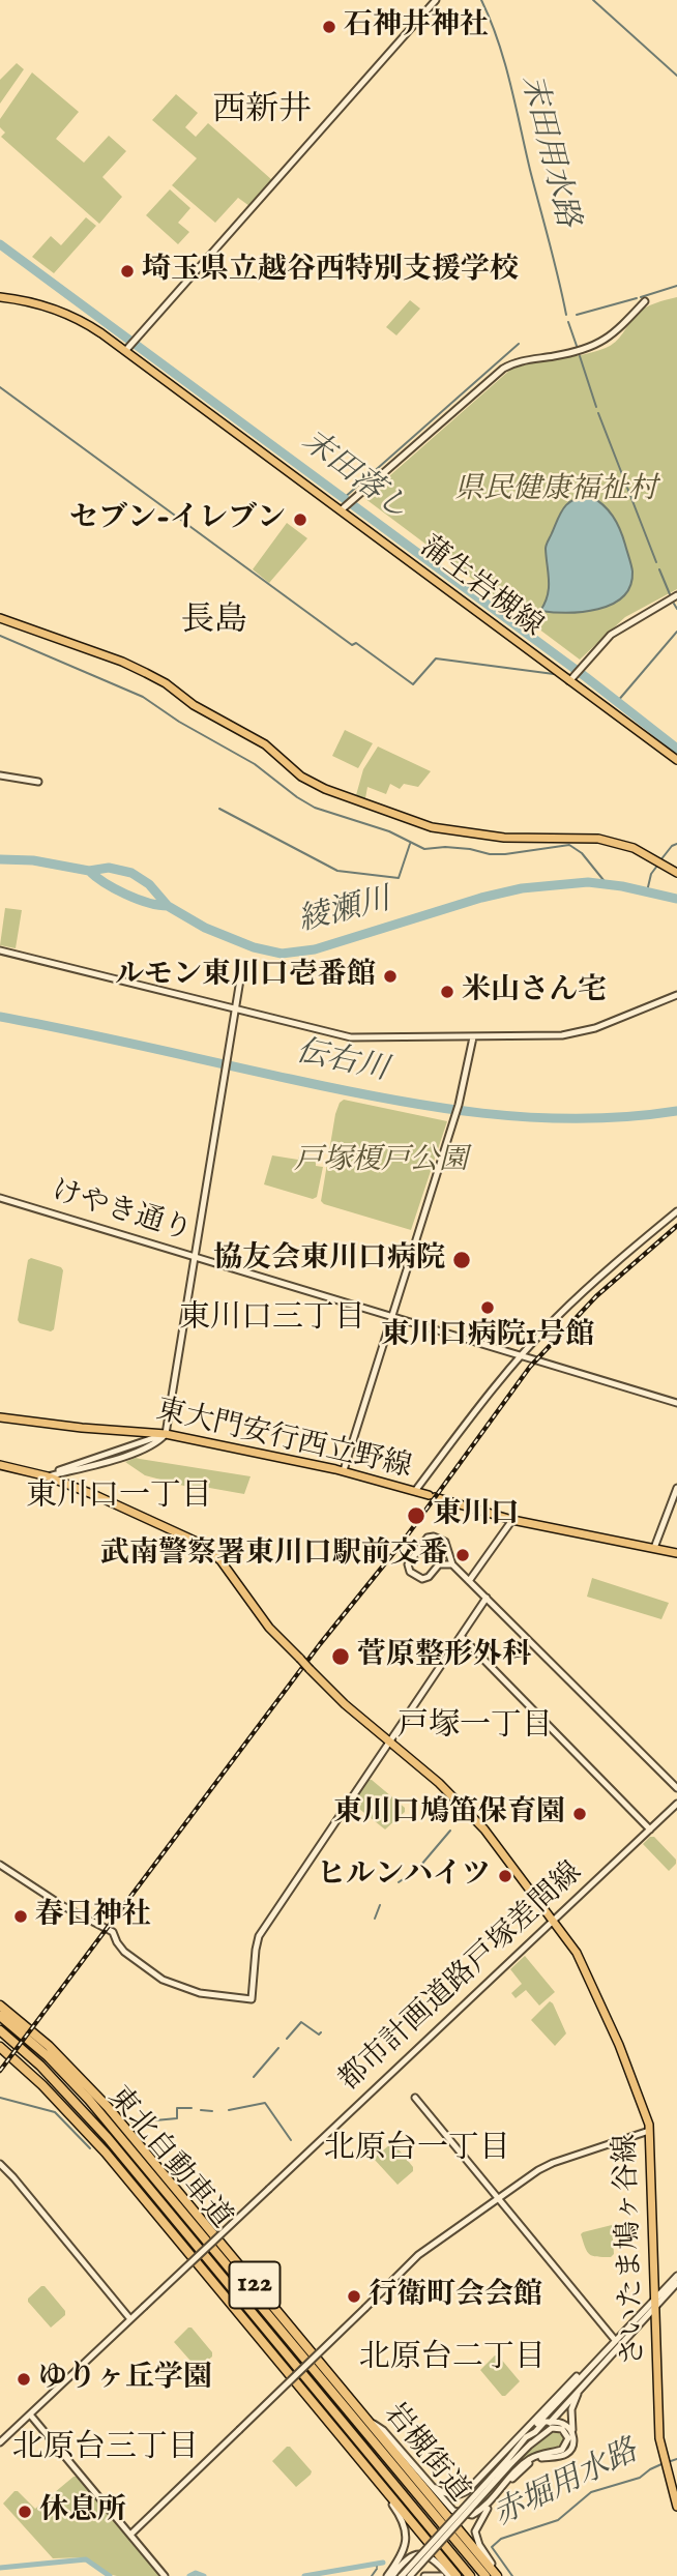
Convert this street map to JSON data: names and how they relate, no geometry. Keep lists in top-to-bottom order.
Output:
{
  "streets": {
    "highway": ["東北自動車道", "122", "岩槻街道"],
    "main road": ["蒲生岩槻線", "東大門安行西立野線", "さいたま鳩ヶ谷線"],
    "street": ["けやき通り", "都市計画道路戸塚差間線"]
  },
  "crossings": [
    ["都市計画道路戸塚差間線", "さいたま鳩ヶ谷線"]
  ],
  "districts": [
    "西新井",
    "長島",
    "東川口三丁目",
    "東川口一丁目",
    "戸塚一丁目",
    "北原台一丁目",
    "北原台二丁目",
    "北原台三丁目"
  ],
  "water": [
    "末田用水路",
    "末田落し",
    "綾瀬川",
    "伝右川",
    "赤堀用水路"
  ],
  "parks": ["県民健康福祉村", "戸塚榎戸公園"],
  "places": [
    "石神井神社",
    "埼玉県立越谷西特別支援学校",
    "セブン-イレブン",
    "ルモン東川口壱番館",
    "米山さん宅",
    "協友会東川口病院",
    "東川口病院1号館",
    "東川口",
    "武南警察署東川口駅前交番",
    "菅原整形外科",
    "東川口鳩笛保育園",
    "ヒルンハイツ",
    "春日神社",
    "行衛町会会館",
    "ゆりヶ丘学園",
    "休息所"
  ]
}
